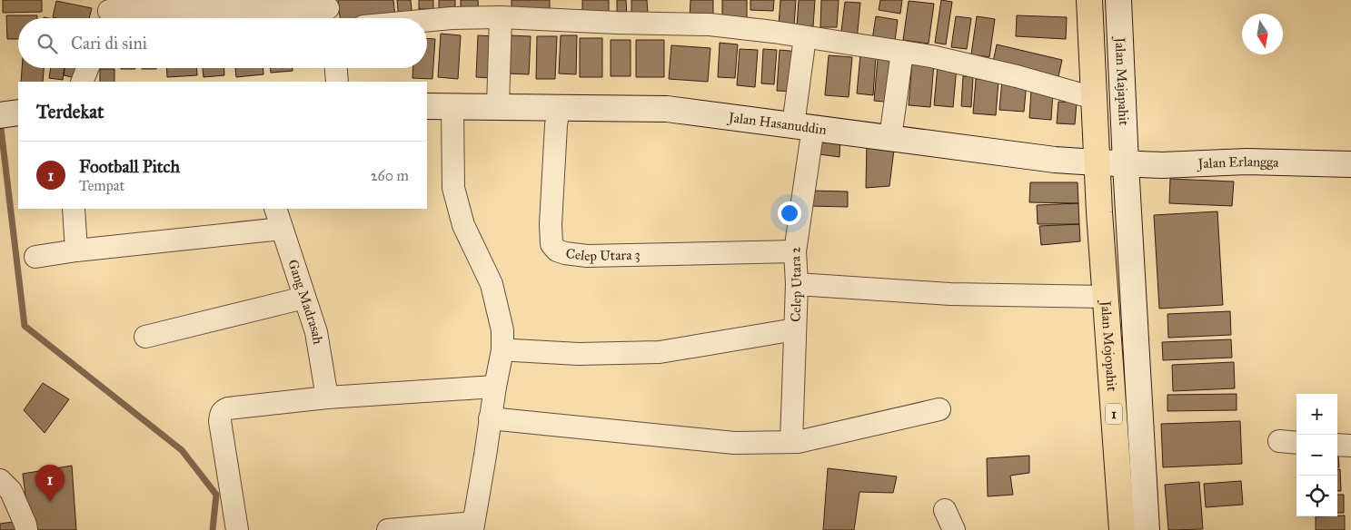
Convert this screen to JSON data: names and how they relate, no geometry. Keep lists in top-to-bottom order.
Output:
{
  "streets": {
    "highway": ["Jalan Majapahit", "Jalan Mojopahit", "1"],
    "main road": ["Jalan Hasanuddin", "Jalan Erlangga"],
    "street": ["Celep Utara 3", "Celep Utara 2", "Gang Madrasah"]
  },
  "crossings": [
    ["Jalan Majapahit", "Jalan Hasanuddin"],
    ["Jalan Majapahit", "Jalan Erlangga"],
    ["Jalan Majapahit", "Jalan Mojopahit"],
    ["Jalan Hasanuddin", "Jalan Erlangga"],
    ["Jalan Hasanuddin", "Celep Utara 3"],
    ["Jalan Hasanuddin", "Celep Utara 2"],
    ["Jalan Hasanuddin", "Jalan Mojopahit"],
    ["Jalan Erlangga", "Jalan Mojopahit"],
    ["Celep Utara 3", "Celep Utara 2"]
  ],
  "north": "bottom",
  "page": {
    "search": "Cari di sini",
    "heading": "Terdekat",
    "list": [
      {
        "mark": "1",
        "name": "Football Pitch",
        "note": "Tempat",
        "value": "260 m"
      }
    ],
    "map_buttons": ["+", "−"],
    "pins": "1"
  }
}
